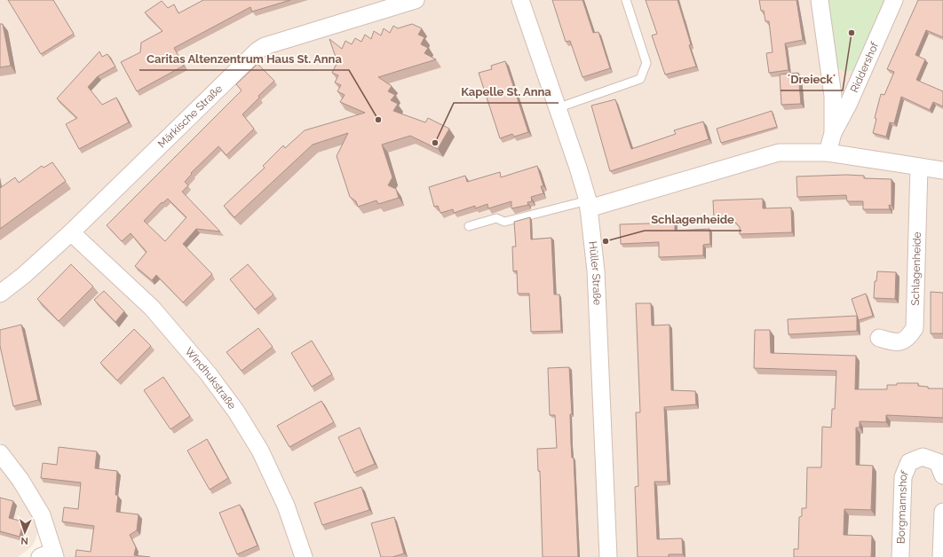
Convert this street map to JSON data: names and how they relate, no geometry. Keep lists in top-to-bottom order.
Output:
{
  "streets": {
    "street": [
      "Riddershof",
      "Märkische Straße",
      "Schlagenheide",
      "Hüller Straße",
      "Windhukstraße",
      "Borgmannshof"
    ]
  },
  "crossings": [
    ["Märkische Straße", "Windhukstraße"]
  ],
  "places": [
    "´Dreieck´",
    "Caritas Altenzentrum Haus St. Anna",
    "Kapelle St. Anna",
    "Schlagenheide"
  ],
  "north": "bottom"
}
